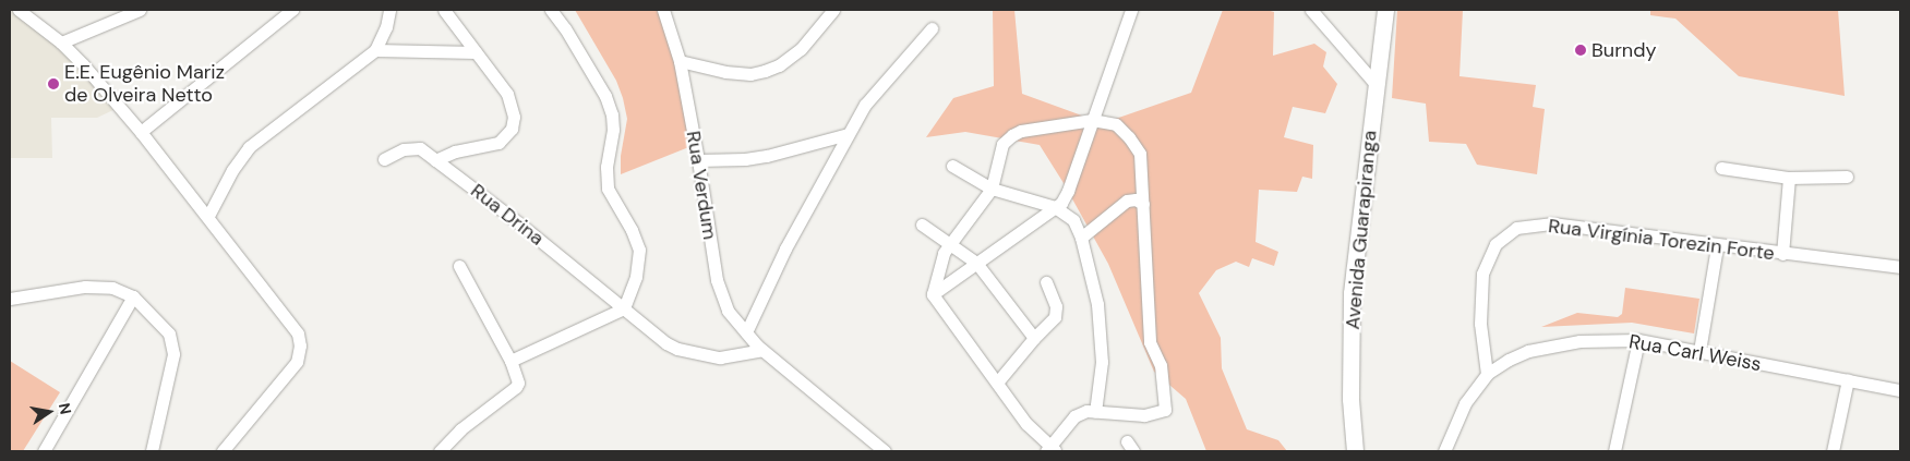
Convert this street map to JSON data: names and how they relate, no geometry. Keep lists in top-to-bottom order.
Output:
{
  "streets": {
    "main road": ["Avenida Guarapiranga"],
    "street": [
      "Rua Verdum",
      "Rua Drina",
      "Rua Virgínia Torezin Forte",
      "Rua Carl Weiss"
    ]
  },
  "crossings": [
    ["Rua Verdum", "Rua Drina"],
    ["Rua Virgínia Torezin Forte", "Rua Carl Weiss"]
  ],
  "places": ["Burndy", "E.E. Eugênio Mariz de Olveira Netto"],
  "north": "right"
}
